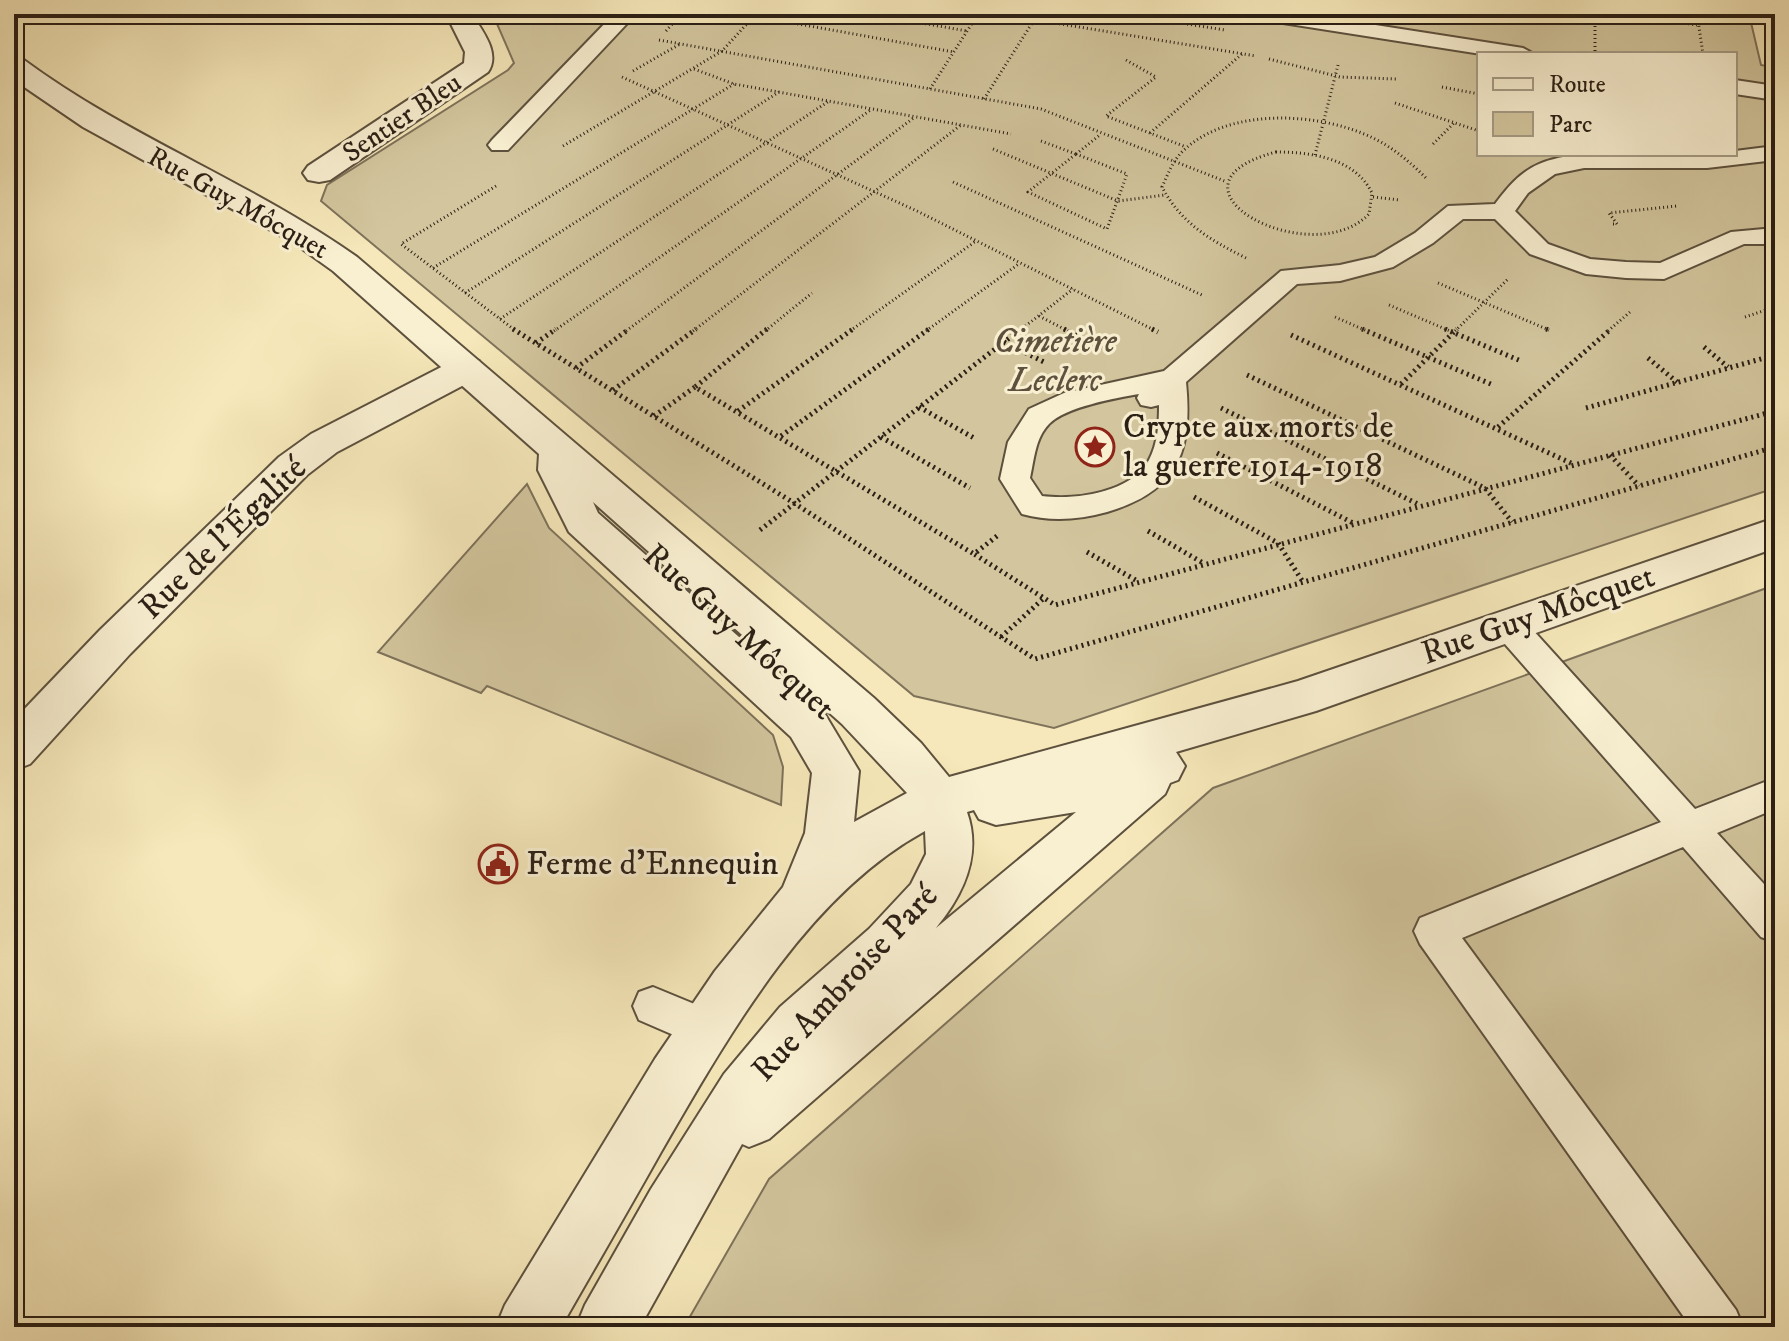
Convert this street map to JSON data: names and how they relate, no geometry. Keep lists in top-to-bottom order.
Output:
{
  "streets": {
    "street": [
      "Sentier Bleu",
      "Rue Guy Môcquet",
      "Rue de l'Égalité",
      "Rue Ambroise Paré"
    ]
  },
  "crossings": [
    ["Rue Guy Môcquet", "Rue de l'Égalité"],
    ["Rue Guy Môcquet", "Rue Ambroise Paré"]
  ],
  "parks": ["Cimetière Leclerc"],
  "places": {
    "place": ["Crypte aux morts de la guerre 1914-1918"],
    "public building": ["Ferme d'Ennequin"]
  },
  "legend": ["Route", "Parc"]
}
